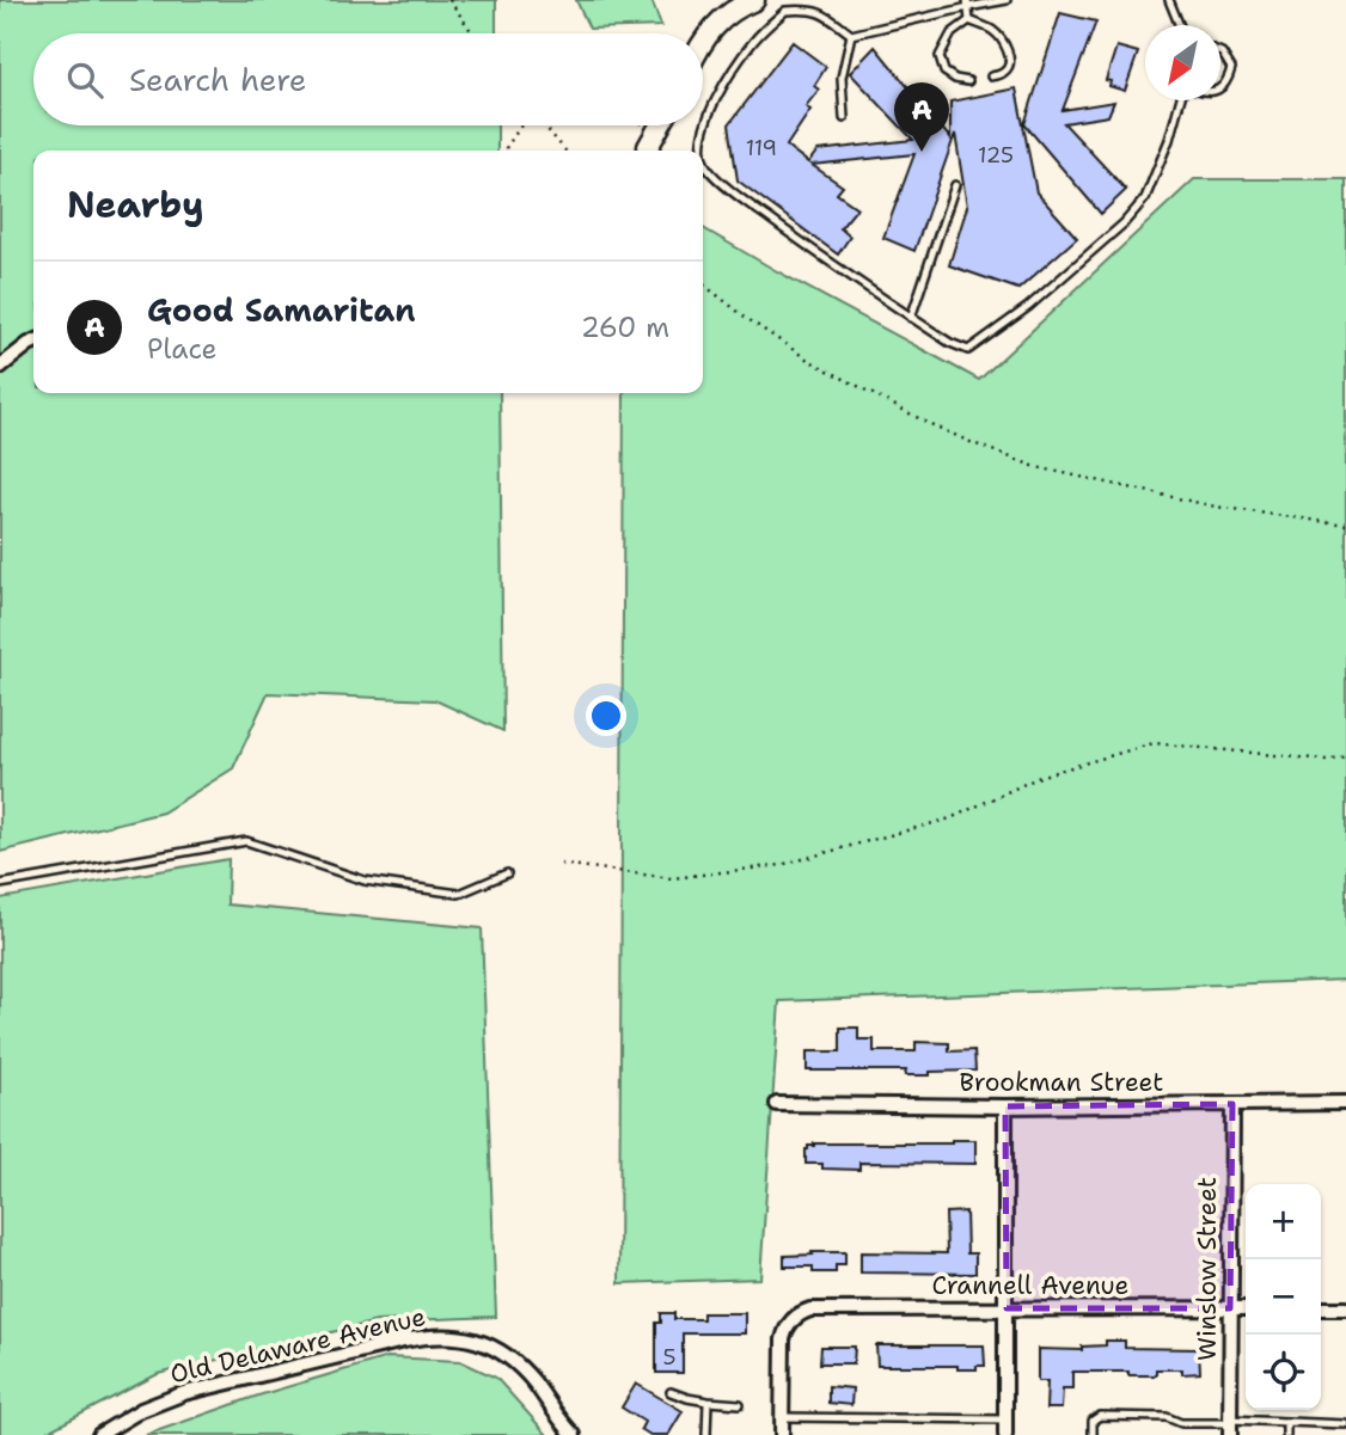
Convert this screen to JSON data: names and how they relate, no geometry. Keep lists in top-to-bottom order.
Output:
{
  "streets": {
    "street": [
      "Brookman Street",
      "Winslow Street",
      "Crannell Avenue",
      "Old Delaware Avenue"
    ]
  },
  "crossings": [
    ["Brookman Street", "Winslow Street"],
    ["Winslow Street", "Crannell Avenue"]
  ],
  "house_numbers": ["119", "125", "5"],
  "north": "bottom left",
  "page": {
    "search": "Search here",
    "pins": "A",
    "heading": "Nearby",
    "list": [
      {
        "mark": "A",
        "name": "Good Samaritan",
        "note": "Place",
        "value": "260 m"
      }
    ],
    "map_buttons": ["+", "−"]
  }
}
